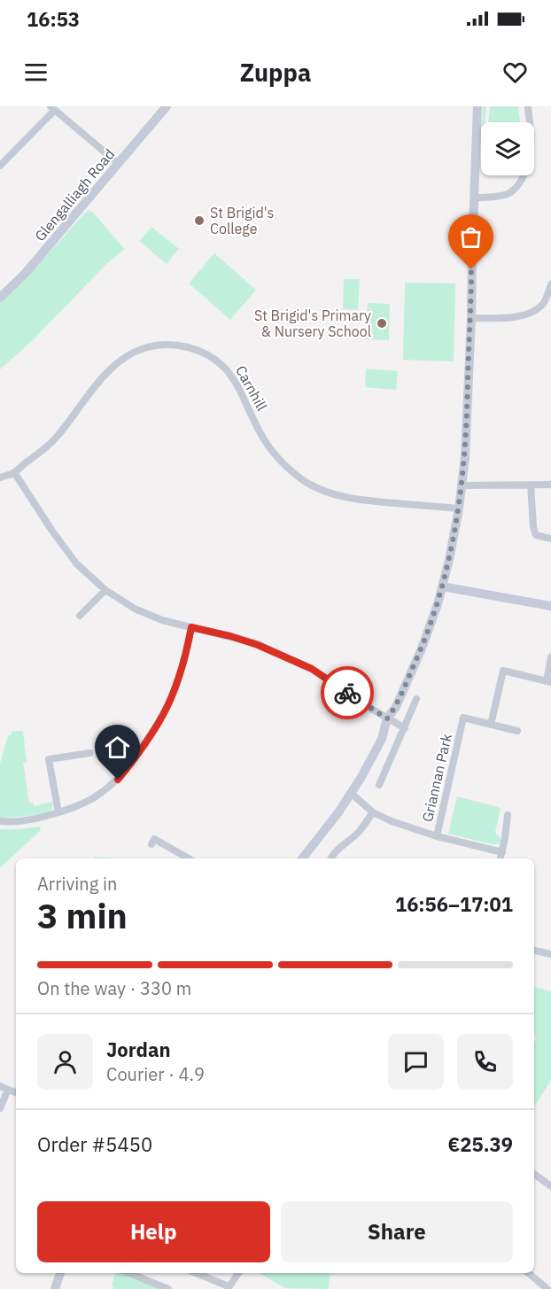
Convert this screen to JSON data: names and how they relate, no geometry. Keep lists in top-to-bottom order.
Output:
{
  "streets": {
    "main road": ["Glengalliagh Road"],
    "street": ["Carnhill", "Griannan Park"]
  },
  "places": ["St Brigid's College", "St Brigid's Primary & Nursery School"],
  "page": {
    "status": "16:53",
    "header": "Zuppa",
    "heading": ["3 min", "Arriving in", "16:56–17:01"],
    "panel": [
      "Jordan",
      "Courier · 4.9",
      "Order #5450",
      "€25.39"
    ],
    "bar": "On the way · 330 m",
    "buttons": ["Help", "Share"]
  }
}
